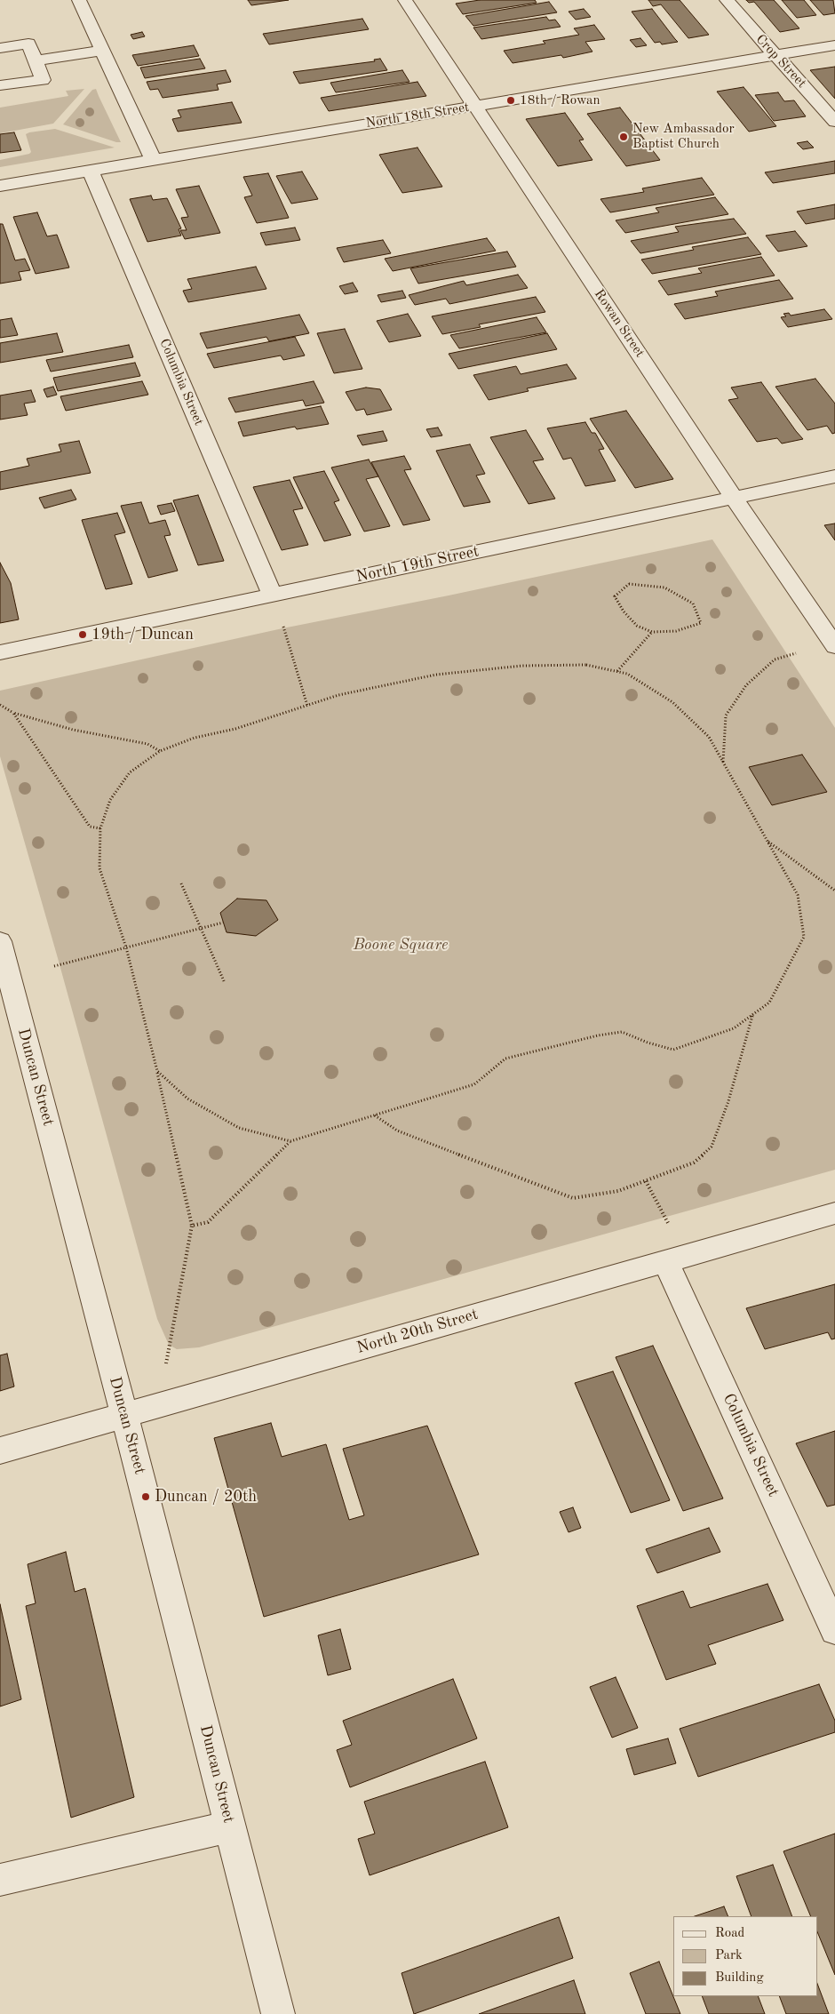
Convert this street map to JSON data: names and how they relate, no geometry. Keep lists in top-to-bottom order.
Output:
{
  "streets": {
    "street": [
      "Crop Street",
      "North 18th Street",
      "Rowan Street",
      "Columbia Street",
      "North 19th Street",
      "Duncan Street",
      "North 20th Street"
    ]
  },
  "crossings": [
    ["Crop Street", "North 18th Street"],
    ["North 18th Street", "Rowan Street"],
    ["North 18th Street", "Columbia Street"],
    ["Rowan Street", "North 19th Street"],
    ["Columbia Street", "North 19th Street"],
    ["Columbia Street", "North 20th Street"],
    ["Duncan Street", "North 20th Street"]
  ],
  "parks": ["Boone Square"],
  "places": [
    "18th / Rowan",
    "New Ambassador Baptist Church",
    "19th / Duncan",
    "Duncan / 20th"
  ],
  "legend": ["Road", "Park", "Building"]
}
